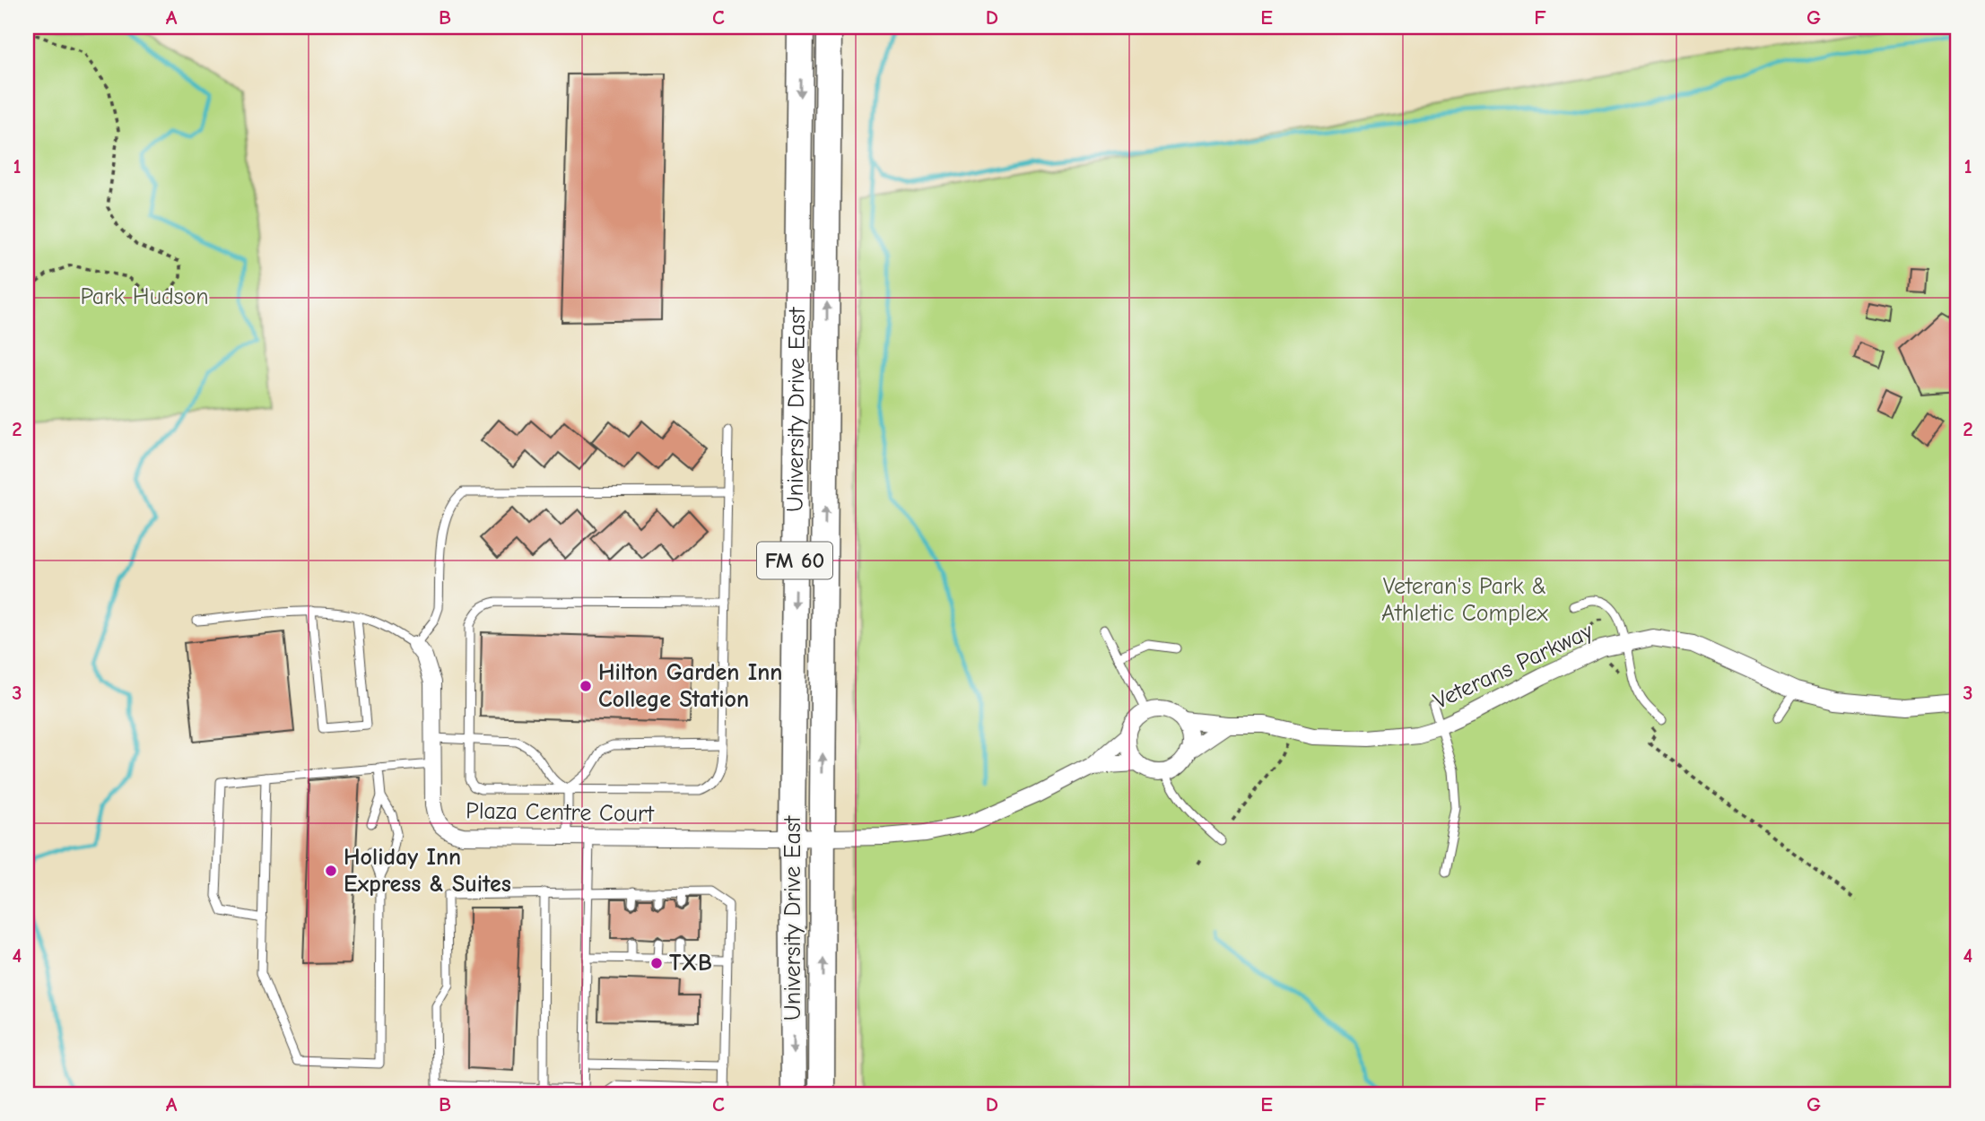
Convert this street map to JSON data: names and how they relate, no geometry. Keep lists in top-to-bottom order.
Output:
{
  "streets": {
    "main road": ["University Drive East", "FM 60"],
    "street": ["Veterans Parkway", "Plaza Centre Court"]
  },
  "crossings": [
    ["University Drive East", "Plaza Centre Court"]
  ],
  "parks": ["Park Hudson", "Veteran's Park & Athletic Complex"],
  "places": ["Hilton Garden Inn College Station", "Holiday Inn Express & Suites", "TXB"],
  "grid": {
    "columns": [
      "A",
      "B",
      "C",
      "D",
      "E",
      "F",
      "G"
    ],
    "rows": [
      "1",
      "2",
      "3",
      "4"
    ]
  }
}
